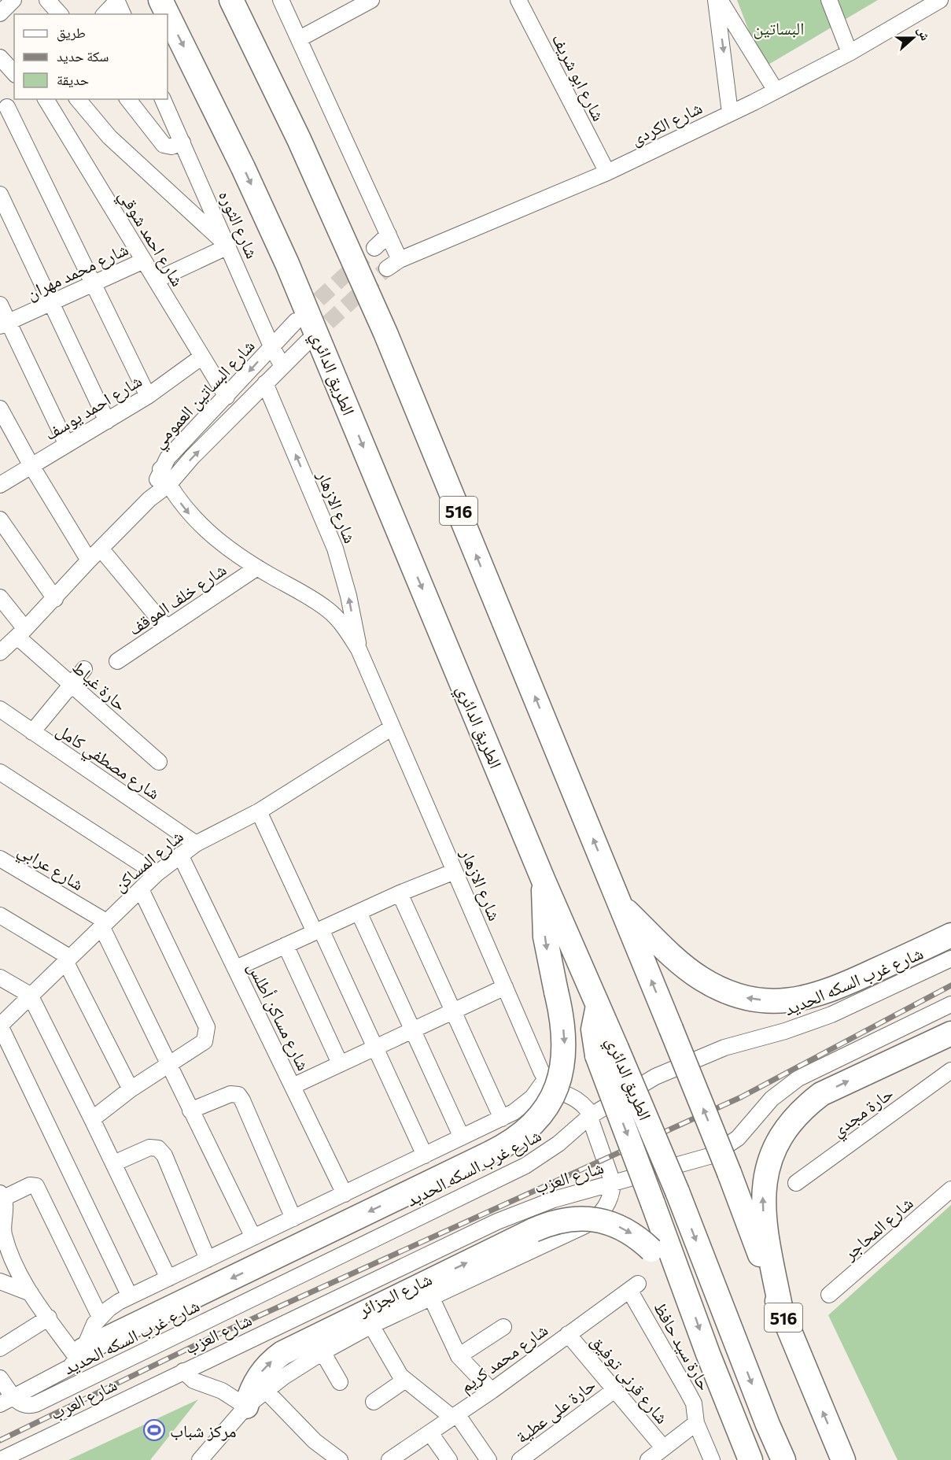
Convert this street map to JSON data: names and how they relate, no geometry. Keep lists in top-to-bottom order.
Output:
{
  "streets": {
    "highway": ["الطريق الدائري", "516"],
    "street": [
      "شارع ابو شريف",
      "شارع الكردى",
      "شارع الثوره",
      "شارع احمد شوقي",
      "شارع محمد مهران",
      "شارع البساتين العمومي",
      "شارع احمد يوسف",
      "شارع الازهار",
      "شارع خلف الموقف",
      "حارة غياط",
      "شارع مصطفي كامل",
      "شارع المساكن",
      "شارع عرابي",
      "شارع غرب السكه الحديد",
      "شارع مساكن أطلس",
      "حارة مجدي",
      "شارع العزب",
      "شارع المحاجر",
      "شارع الجزائر",
      "حارة سيد حافظ",
      "شارع محمد كريم",
      "شارع قرنى توفيق",
      "شارع العرب",
      "حارة على عطية"
    ]
  },
  "crossings": [
    ["شارع ابو شريف", "شارع الكردى"],
    ["شارع الثوره", "شارع البساتين العمومي"],
    ["شارع احمد شوقي", "شارع محمد مهران"],
    ["شارع احمد شوقي", "شارع البساتين العمومي"],
    ["شارع احمد شوقي", "شارع احمد يوسف"],
    ["شارع البساتين العمومي", "شارع الازهار"],
    ["شارع البساتين العمومي", "حارة غياط"],
    ["شارع الازهار", "شارع خلف الموقف"],
    ["شارع الازهار", "شارع المساكن"],
    ["شارع الازهار", "شارع غرب السكه الحديد"],
    ["شارع مصطفي كامل", "شارع المساكن"],
    ["شارع المساكن", "شارع عرابي"],
    ["شارع المساكن", "شارع مساكن أطلس"],
    ["شارع غرب السكه الحديد", "شارع مساكن أطلس"],
    ["شارع العزب", "شارع الجزائر"],
    ["شارع العزب", "شارع العرب"],
    ["حارة سيد حافظ", "شارع محمد كريم"],
    ["شارع محمد كريم", "شارع قرنى توفيق"],
    ["شارع قرنى توفيق", "حارة على عطية"]
  ],
  "parks": ["البساتين"],
  "places": {
    "sports": ["مركز شباب"]
  },
  "legend": ["طريق", "سكة حديد", "حديقة"],
  "north": "right"
}
